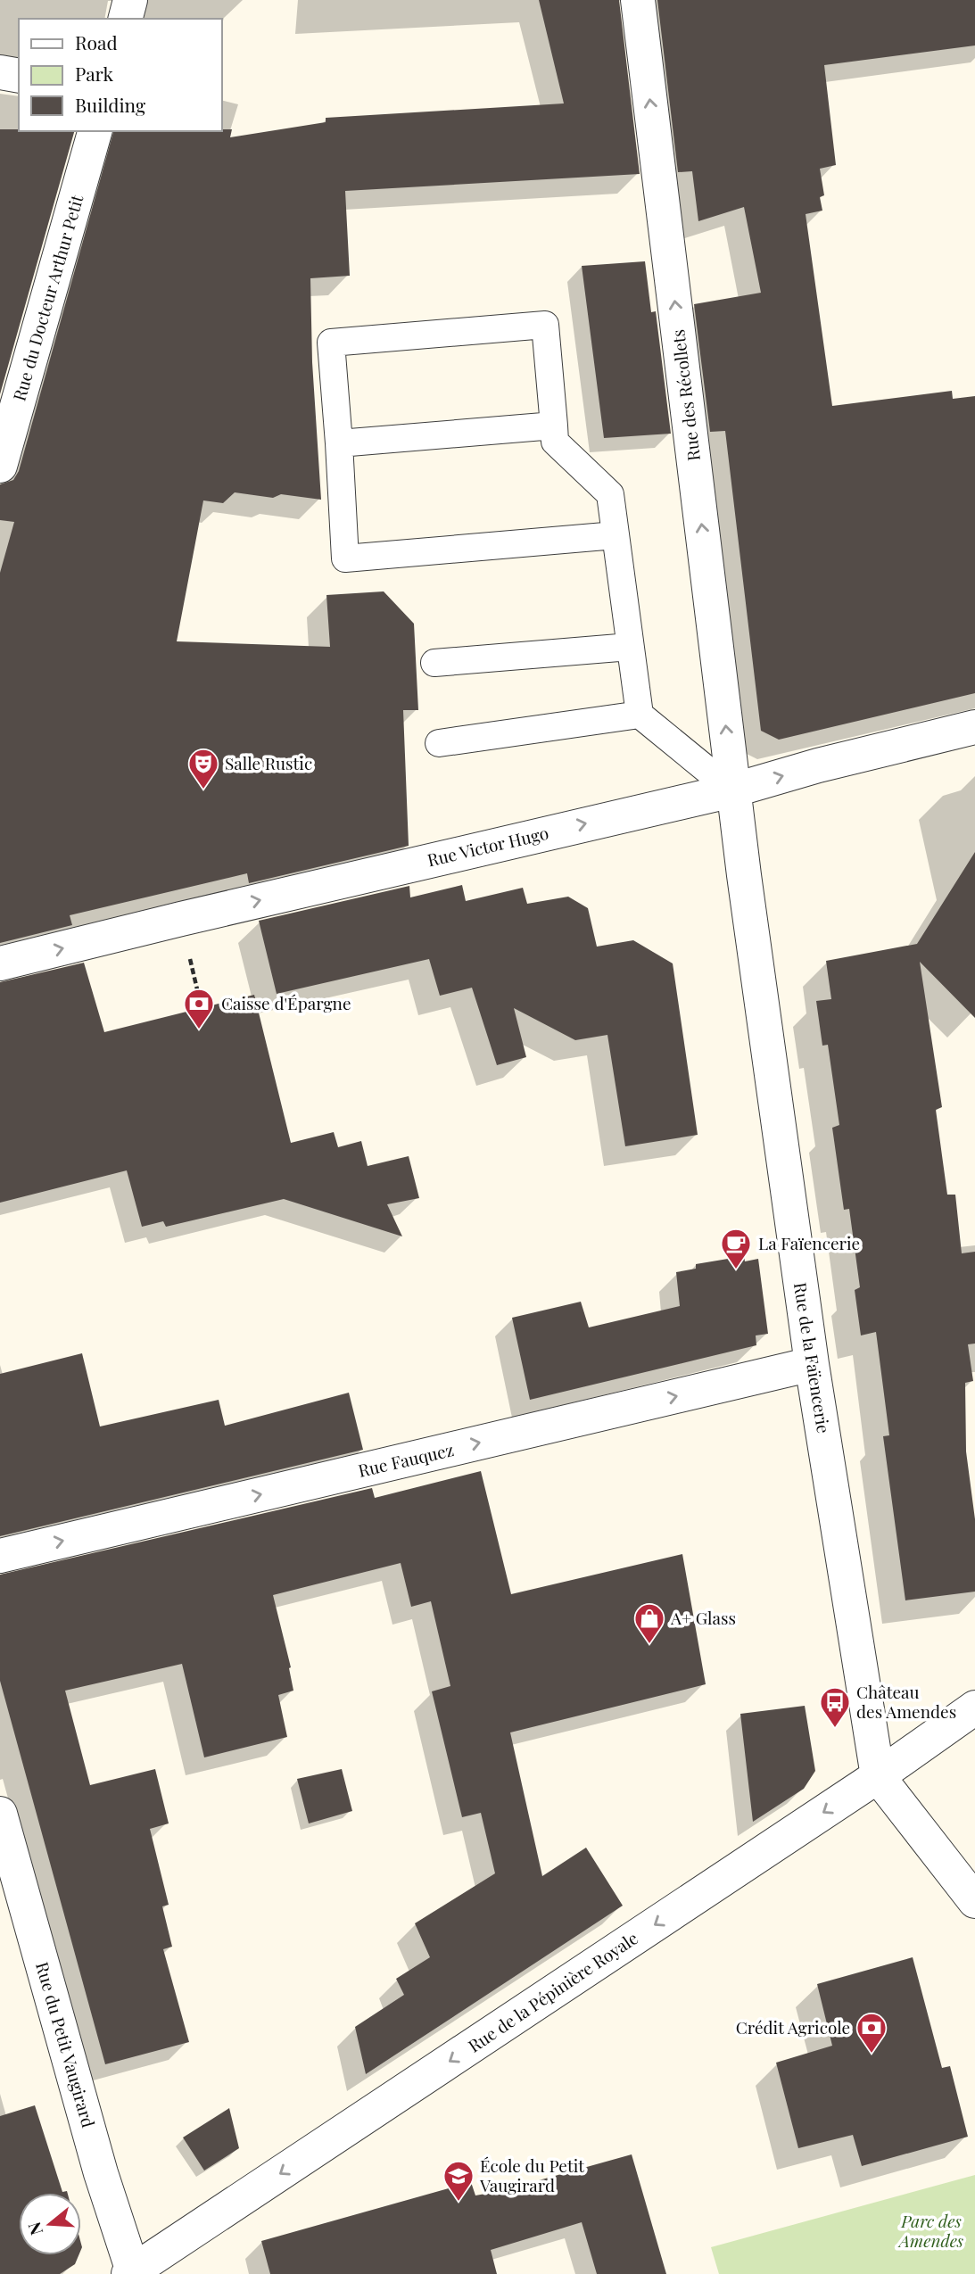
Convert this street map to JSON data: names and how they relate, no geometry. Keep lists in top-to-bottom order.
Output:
{
  "streets": {
    "street": [
      "Rue du Docteur Arthur Petit",
      "Rue des Récollets",
      "Rue Victor Hugo",
      "Rue de la Faïencerie",
      "Rue Fauquez",
      "Rue de la Pépinière Royale",
      "Rue du Petit Vaugirard"
    ]
  },
  "crossings": [
    ["Rue des Récollets", "Rue Victor Hugo"],
    ["Rue des Récollets", "Rue de la Faïencerie"],
    ["Rue Victor Hugo", "Rue de la Faïencerie"],
    ["Rue de la Faïencerie", "Rue Fauquez"],
    ["Rue de la Faïencerie", "Rue de la Pépinière Royale"],
    ["Rue de la Pépinière Royale", "Rue du Petit Vaugirard"]
  ],
  "one_way": [
    "Rue des Récollets",
    "Rue Victor Hugo",
    "Rue Fauquez",
    "Rue de la Pépinière Royale"
  ],
  "parks": ["Parc des Amendes"],
  "places": {
    "theatre": ["Salle Rustic"],
    "bank": ["Caisse d'Épargne", "Crédit Agricole"],
    "cafe": ["La Faïencerie"],
    "shop": ["A+ Glass"],
    "bus stop": ["Château des Amendes"],
    "school or university": ["École du Petit Vaugirard"]
  },
  "legend": ["Road", "Park", "Building"],
  "north": "left"
}
